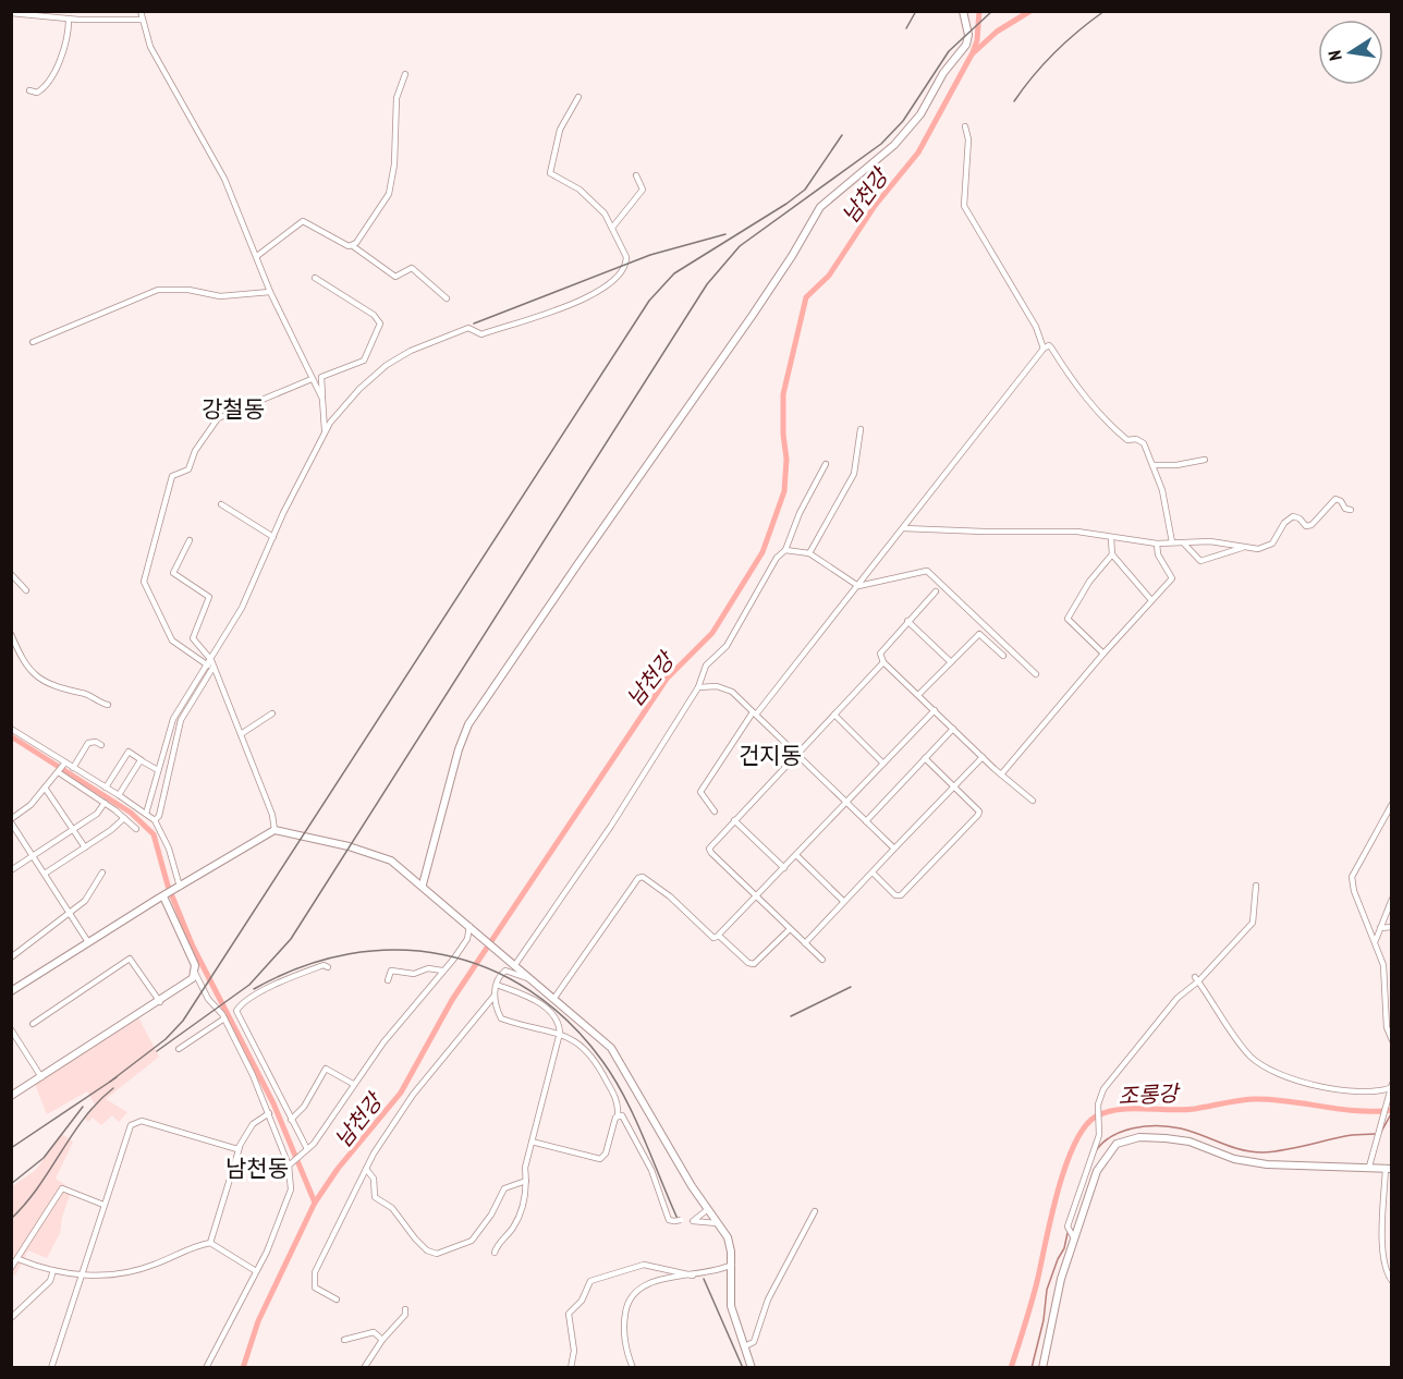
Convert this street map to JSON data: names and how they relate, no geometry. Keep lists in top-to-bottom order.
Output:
{
  "districts": ["강철동", "건지동", "남천동"],
  "water": ["남천강", "조롱강"],
  "north": "left"
}
